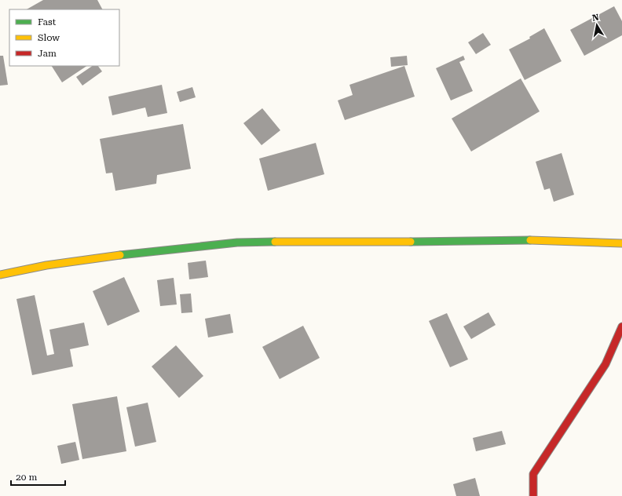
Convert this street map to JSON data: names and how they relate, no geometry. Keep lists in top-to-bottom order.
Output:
{
  "legend": ["Fast", "Slow", "Jam"],
  "scale_bar": "20 m",
  "north": "top"
}
